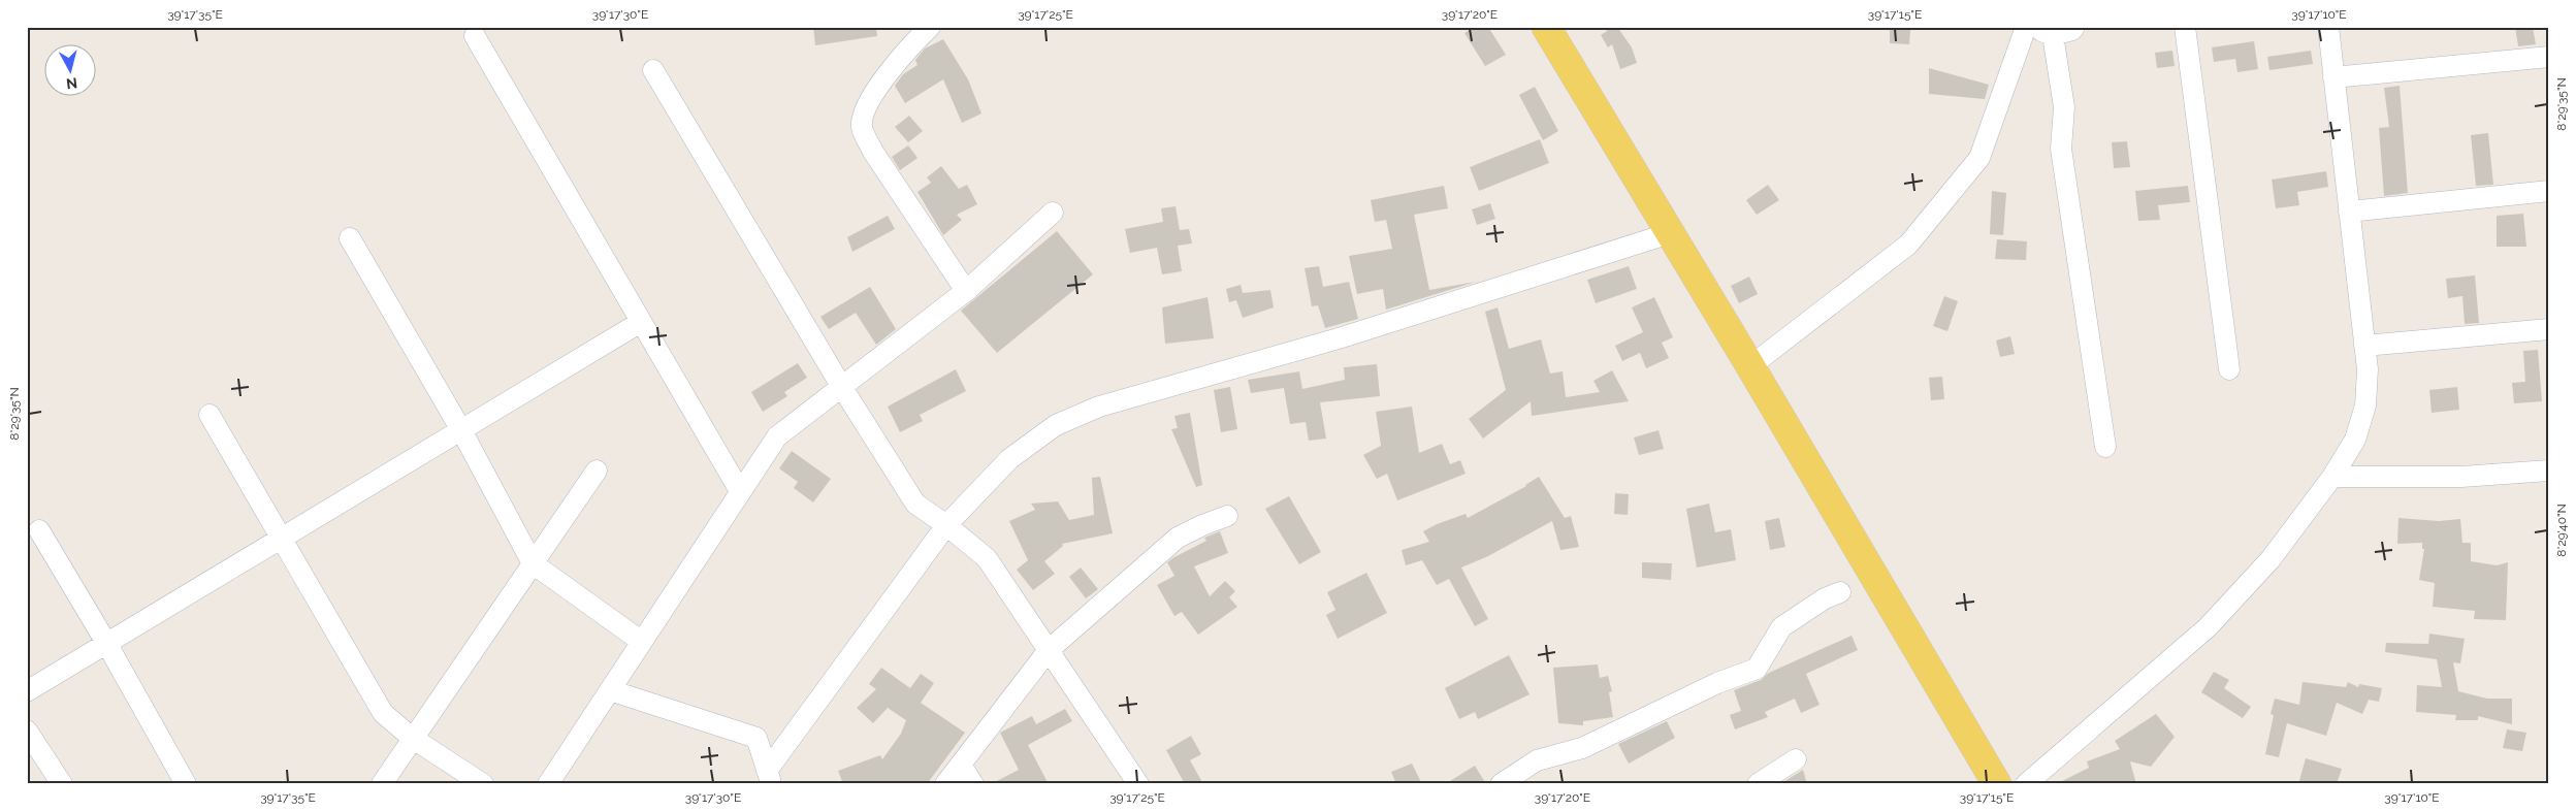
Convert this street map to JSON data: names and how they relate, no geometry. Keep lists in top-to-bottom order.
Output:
{
  "north": "bottom",
  "coordinates": [
    "39°17'35\"E",
    "39°17'30\"E",
    "39°17'25\"E",
    "39°17'20\"E",
    "39°17'15\"E",
    "39°17'10\"E",
    "8°29'35\"N",
    "8°29'40\"N"
  ]
}
